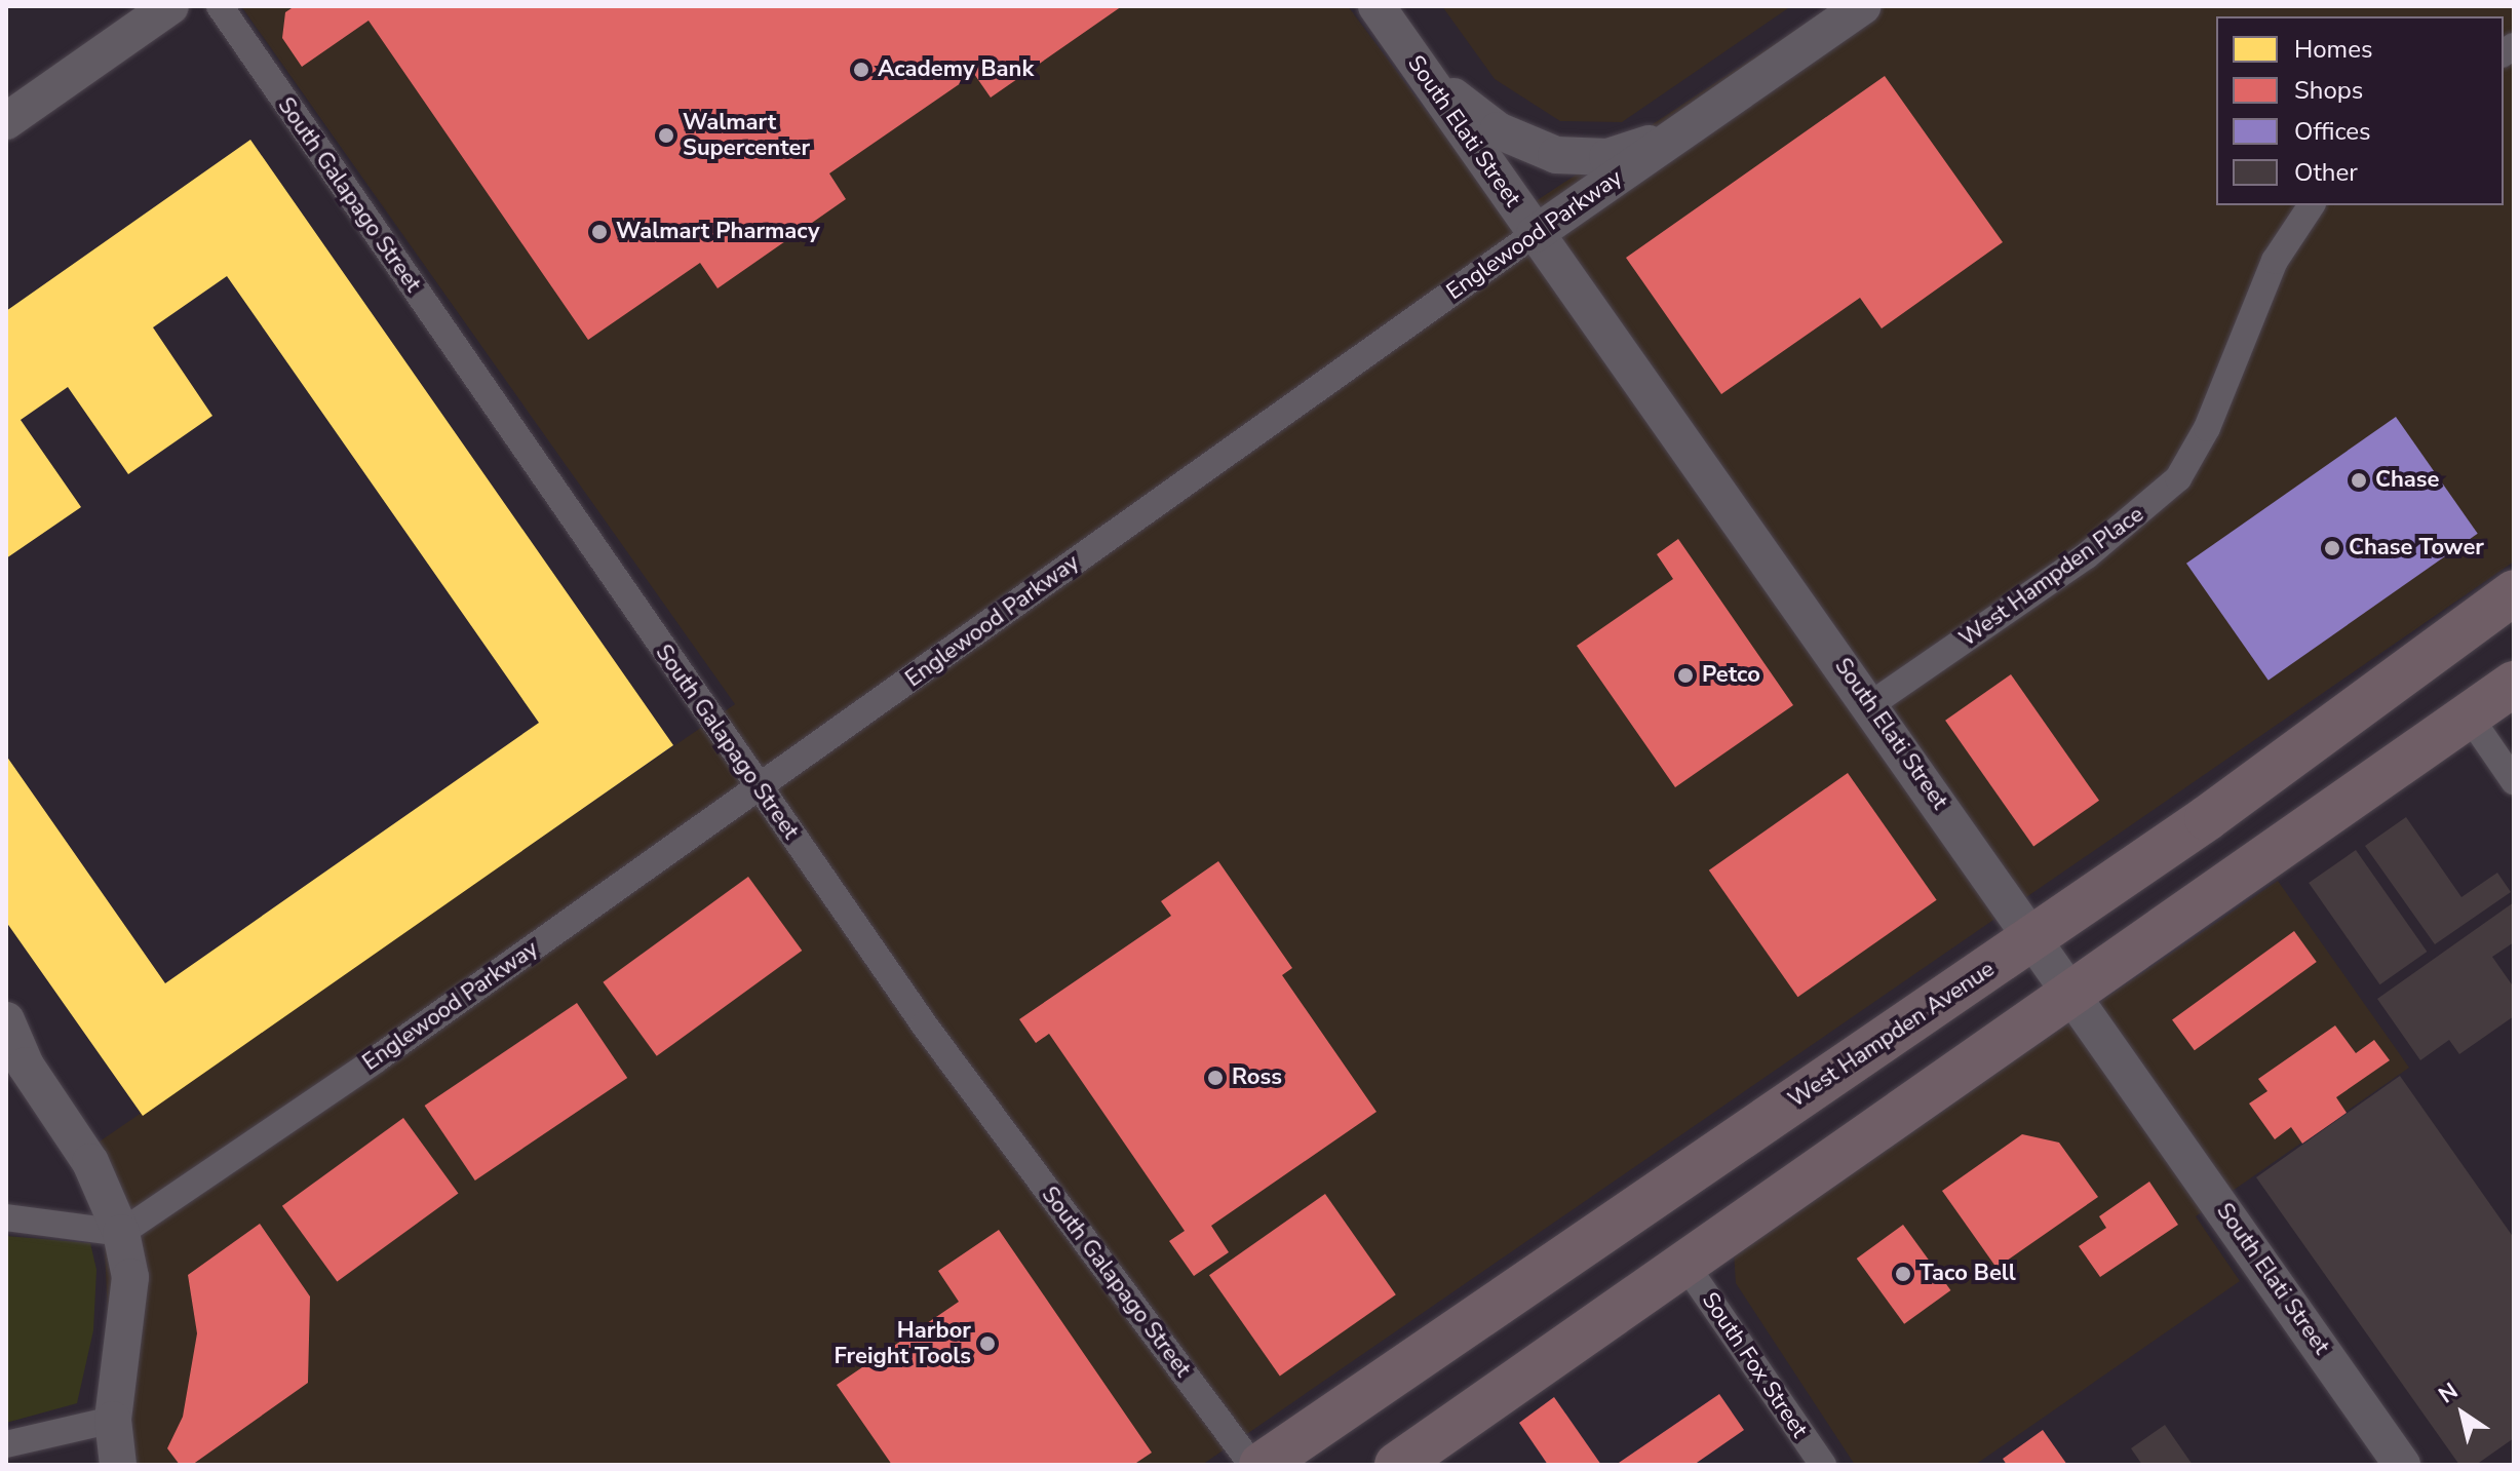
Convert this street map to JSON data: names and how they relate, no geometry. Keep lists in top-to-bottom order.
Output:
{
  "streets": {
    "highway": ["West Hampden Avenue"],
    "street": [
      "South Elati Street",
      "South Galapago Street",
      "Englewood Parkway",
      "West Hampden Place",
      "South Fox Street"
    ]
  },
  "crossings": [
    ["South Elati Street", "Englewood Parkway"],
    ["South Elati Street", "West Hampden Place"],
    ["South Elati Street", "West Hampden Avenue"],
    ["South Galapago Street", "Englewood Parkway"]
  ],
  "places": [
    "Academy Bank",
    "Walmart Supercenter",
    "Walmart Pharmacy",
    "Chase",
    "Chase Tower",
    "Petco",
    "Ross",
    "Taco Bell",
    "Harbor Freight Tools"
  ],
  "legend": [
    "Homes",
    "Shops",
    "Offices",
    "Other"
  ],
  "north": "top left"
}
